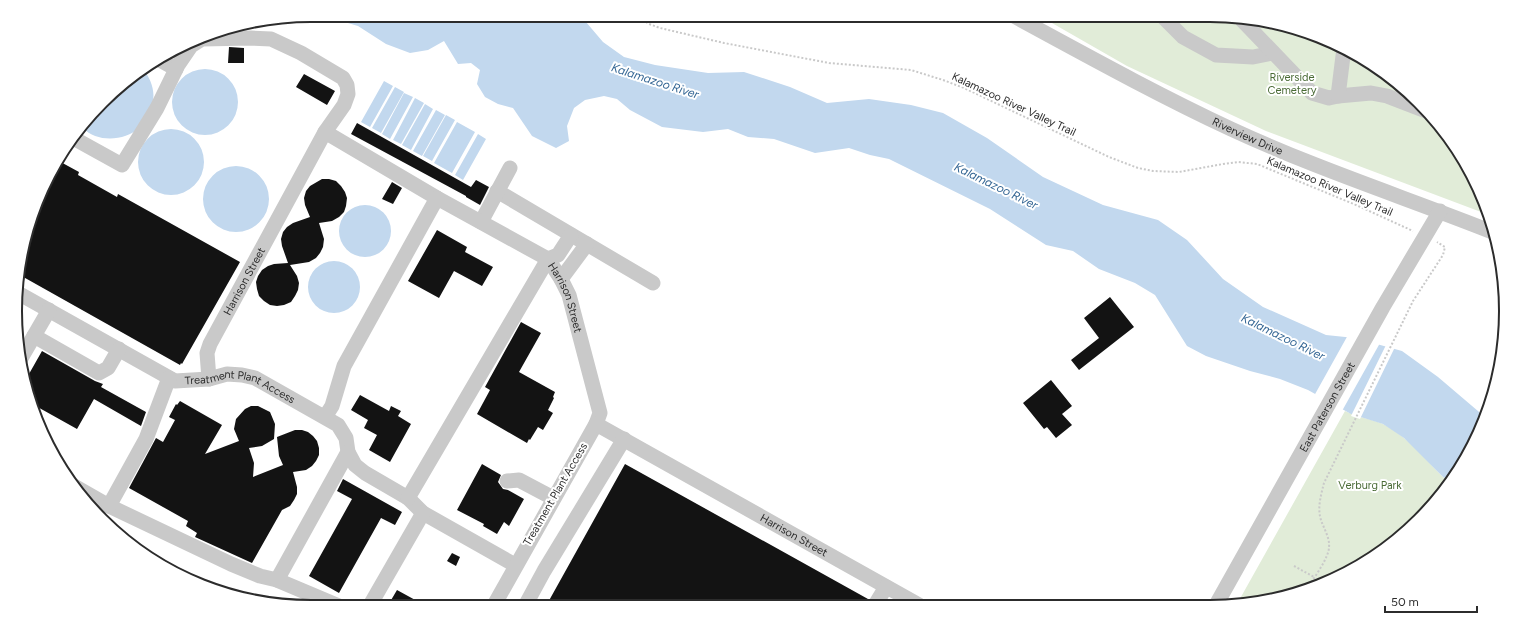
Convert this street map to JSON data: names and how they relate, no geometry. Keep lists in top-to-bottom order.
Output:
{
  "streets": {
    "street": [
      "Riverview Drive",
      "Harrison Street",
      "Treatment Plant Access",
      "East Paterson Street"
    ],
    "path": ["Kalamazoo River Valley Trail"]
  },
  "crossings": [
    ["Kalamazoo River Valley Trail", "East Paterson Street"],
    ["Riverview Drive", "East Paterson Street"],
    ["Harrison Street", "Treatment Plant Access"]
  ],
  "water": ["Kalamazoo River"],
  "parks": ["Riverside Cemetery", "Verburg Park"],
  "scale_bar": "50 m"
}
